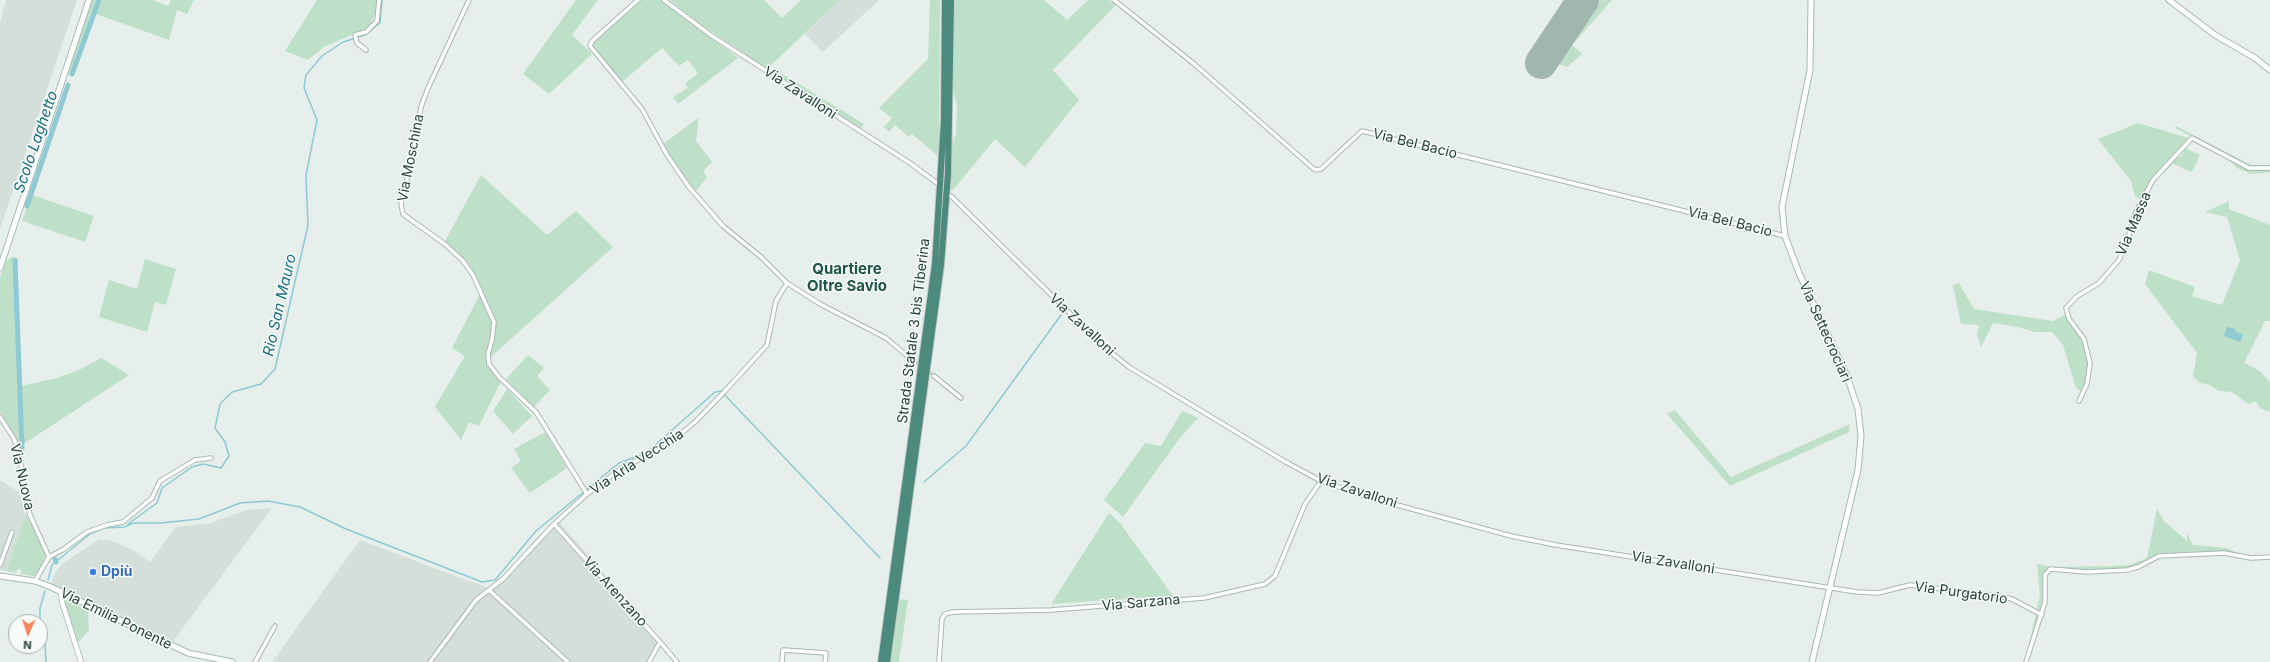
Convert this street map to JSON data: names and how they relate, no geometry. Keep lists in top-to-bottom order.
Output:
{
  "streets": {
    "highway": ["Strada Statale 3 bis Tiberina"],
    "main road": ["Via Settecrociari", "Via Emilia Ponente"],
    "street": [
      "Via Zavalloni",
      "Via Bel Bacio",
      "Via Moschina",
      "Via Massa",
      "Via Arla Vecchia",
      "Via Nuova",
      "Via Arenzano",
      "Via Purgatorio",
      "Via Sarzana"
    ]
  },
  "crossings": [
    ["Via Zavalloni", "Via Settecrociari"],
    ["Via Zavalloni", "Via Purgatorio"],
    ["Via Zavalloni", "Via Sarzana"],
    ["Via Bel Bacio", "Via Settecrociari"],
    ["Via Moschina", "Via Arla Vecchia"],
    ["Via Settecrociari", "Via Purgatorio"],
    ["Via Arla Vecchia", "Via Arenzano"]
  ],
  "districts": ["Quartiere Oltre Savio"],
  "water": ["Scolo Laghetto", "Rio San Mauro"],
  "places": ["Dpiù"],
  "north": "bottom"
}
